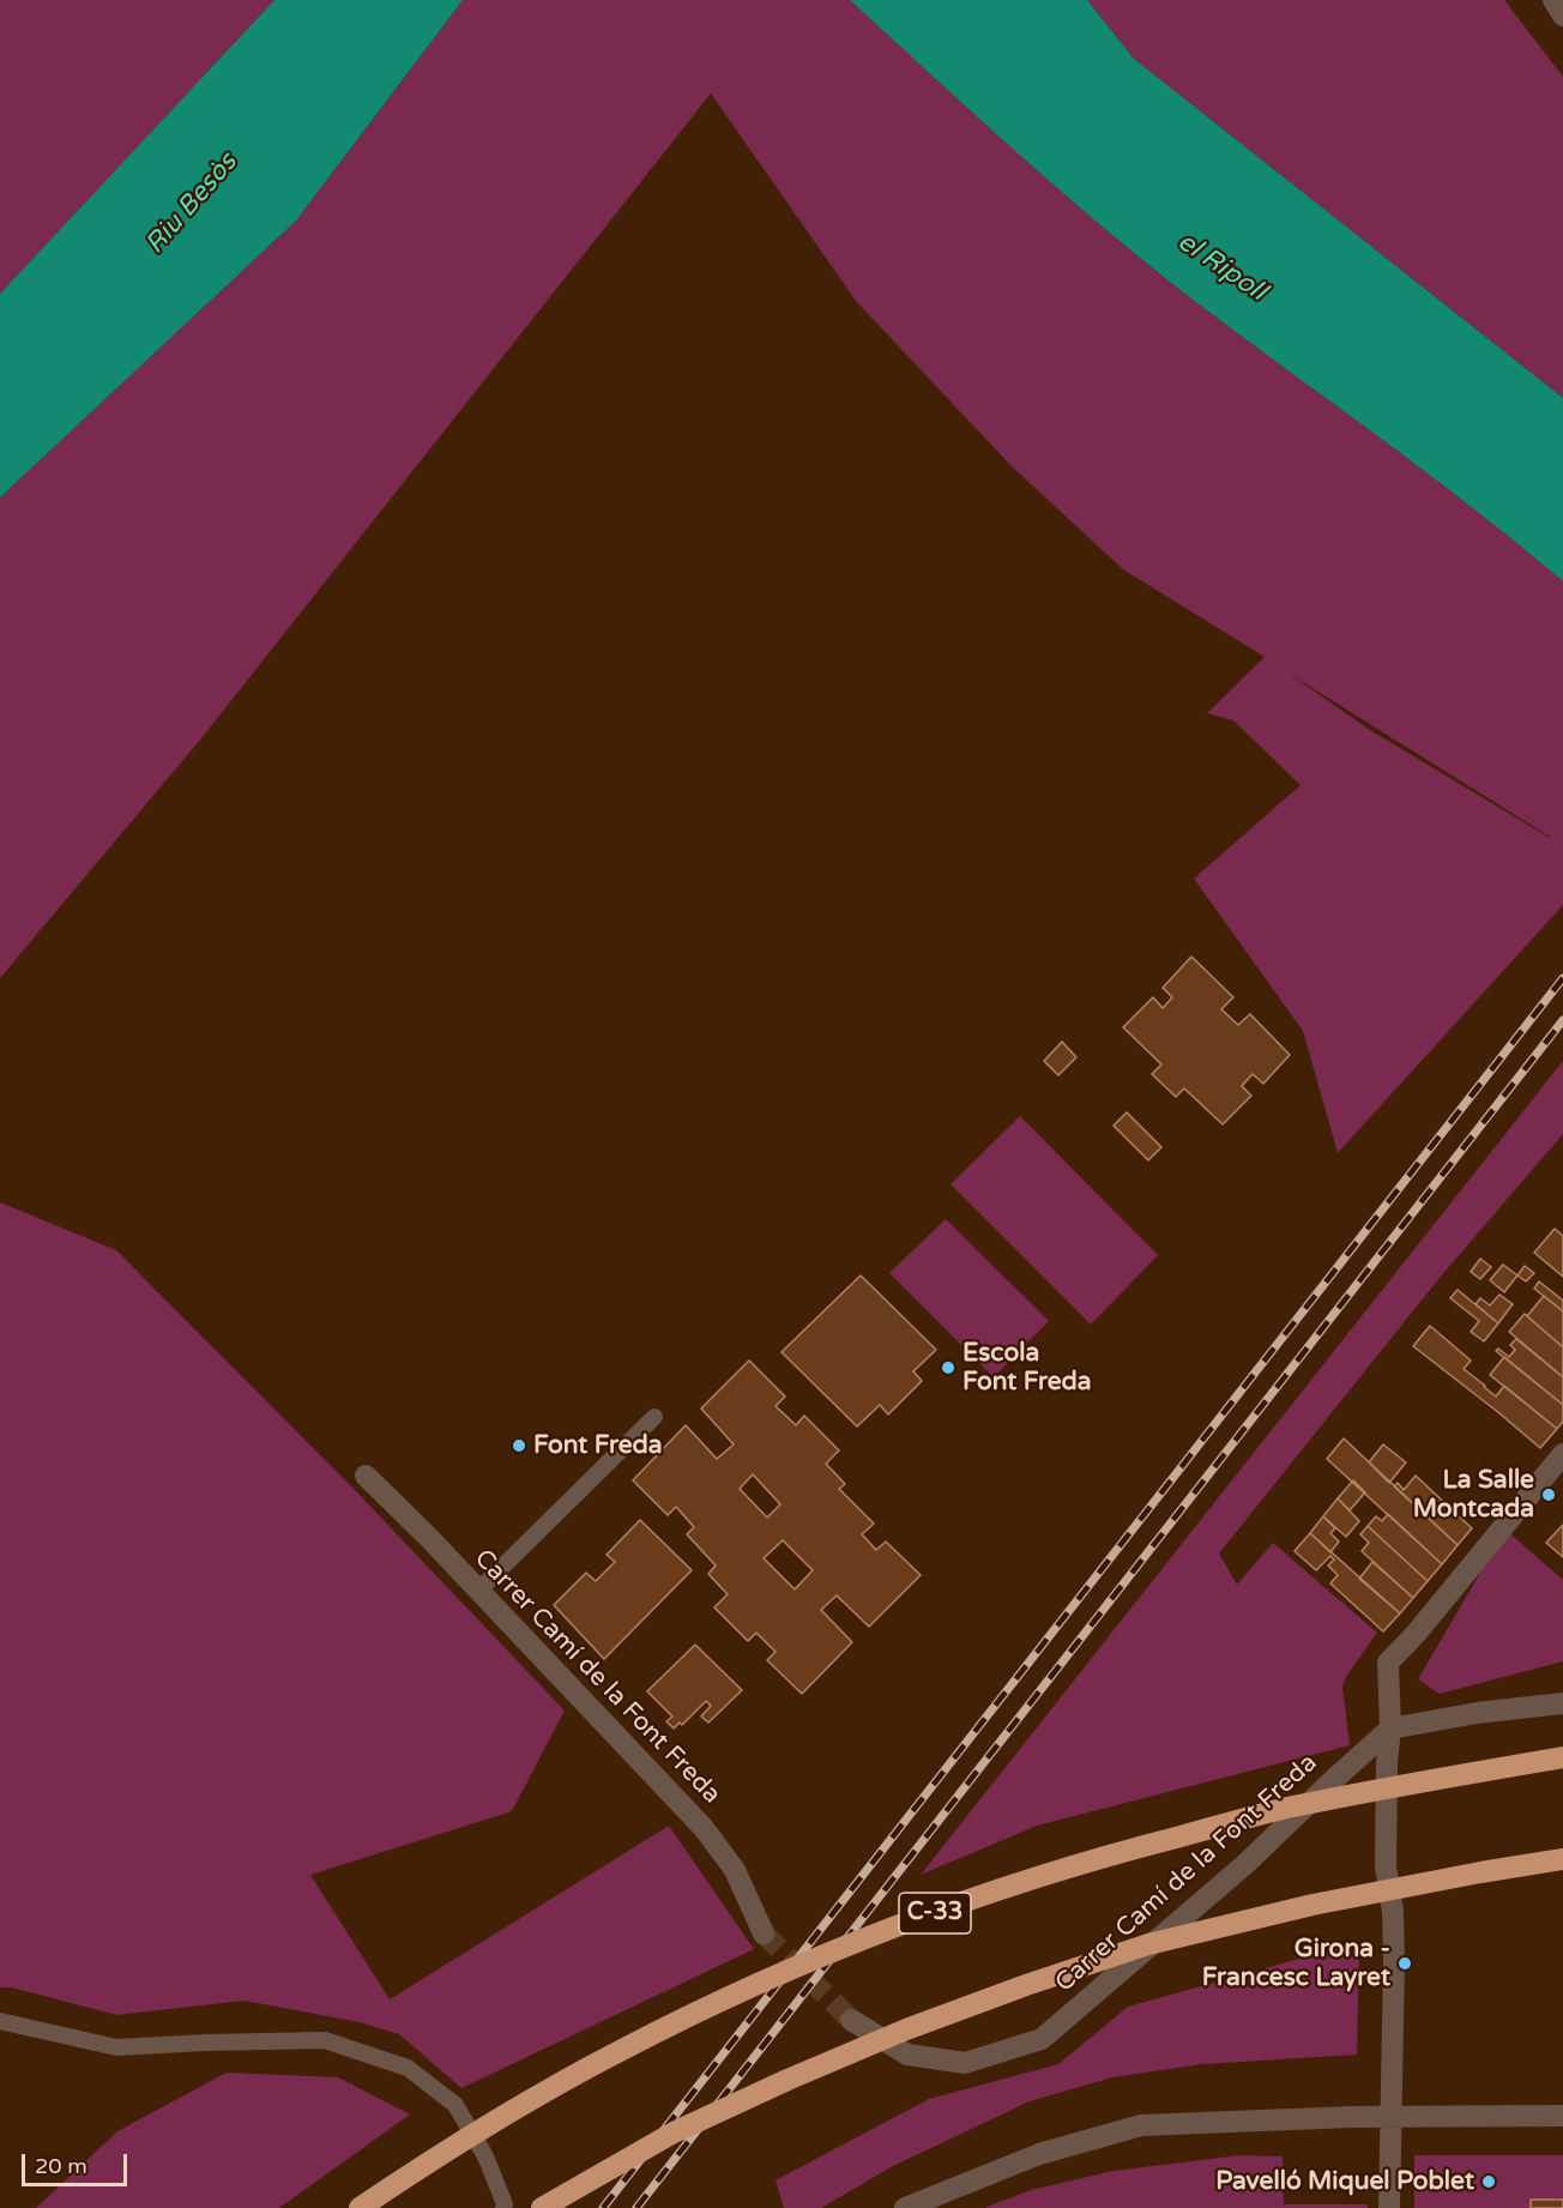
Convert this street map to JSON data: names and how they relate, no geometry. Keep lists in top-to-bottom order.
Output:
{
  "streets": {
    "highway": ["C-33"],
    "street": ["Carrer Camí de la Font Freda"]
  },
  "water": ["Riu Besòs", "el Ripoll"],
  "places": [
    "Escola Font Freda",
    "Font Freda",
    "La Salle Montcada",
    "Girona - Francesc Layret",
    "Pavelló Miquel Poblet"
  ],
  "scale_bar": "20 m"
}
